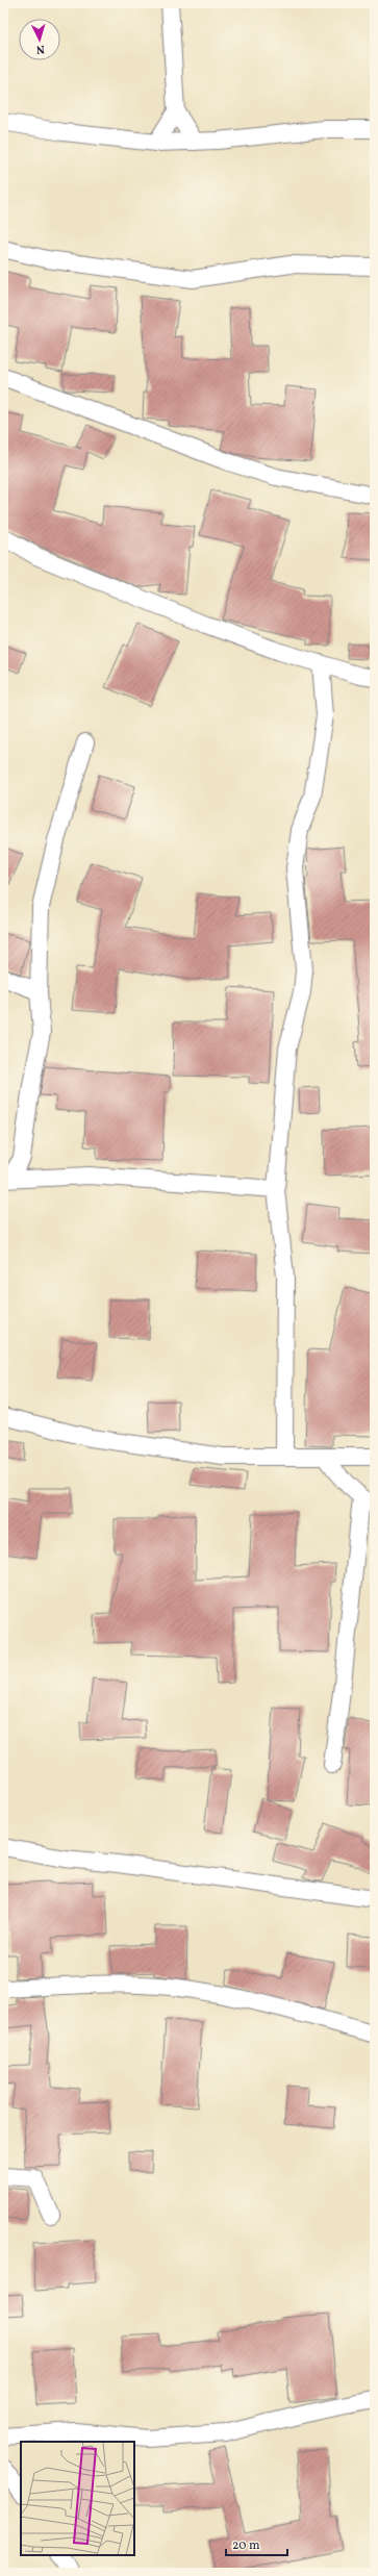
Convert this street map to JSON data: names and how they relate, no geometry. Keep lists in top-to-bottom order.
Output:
{
  "scale_bar": "20 m",
  "north": "bottom"
}
